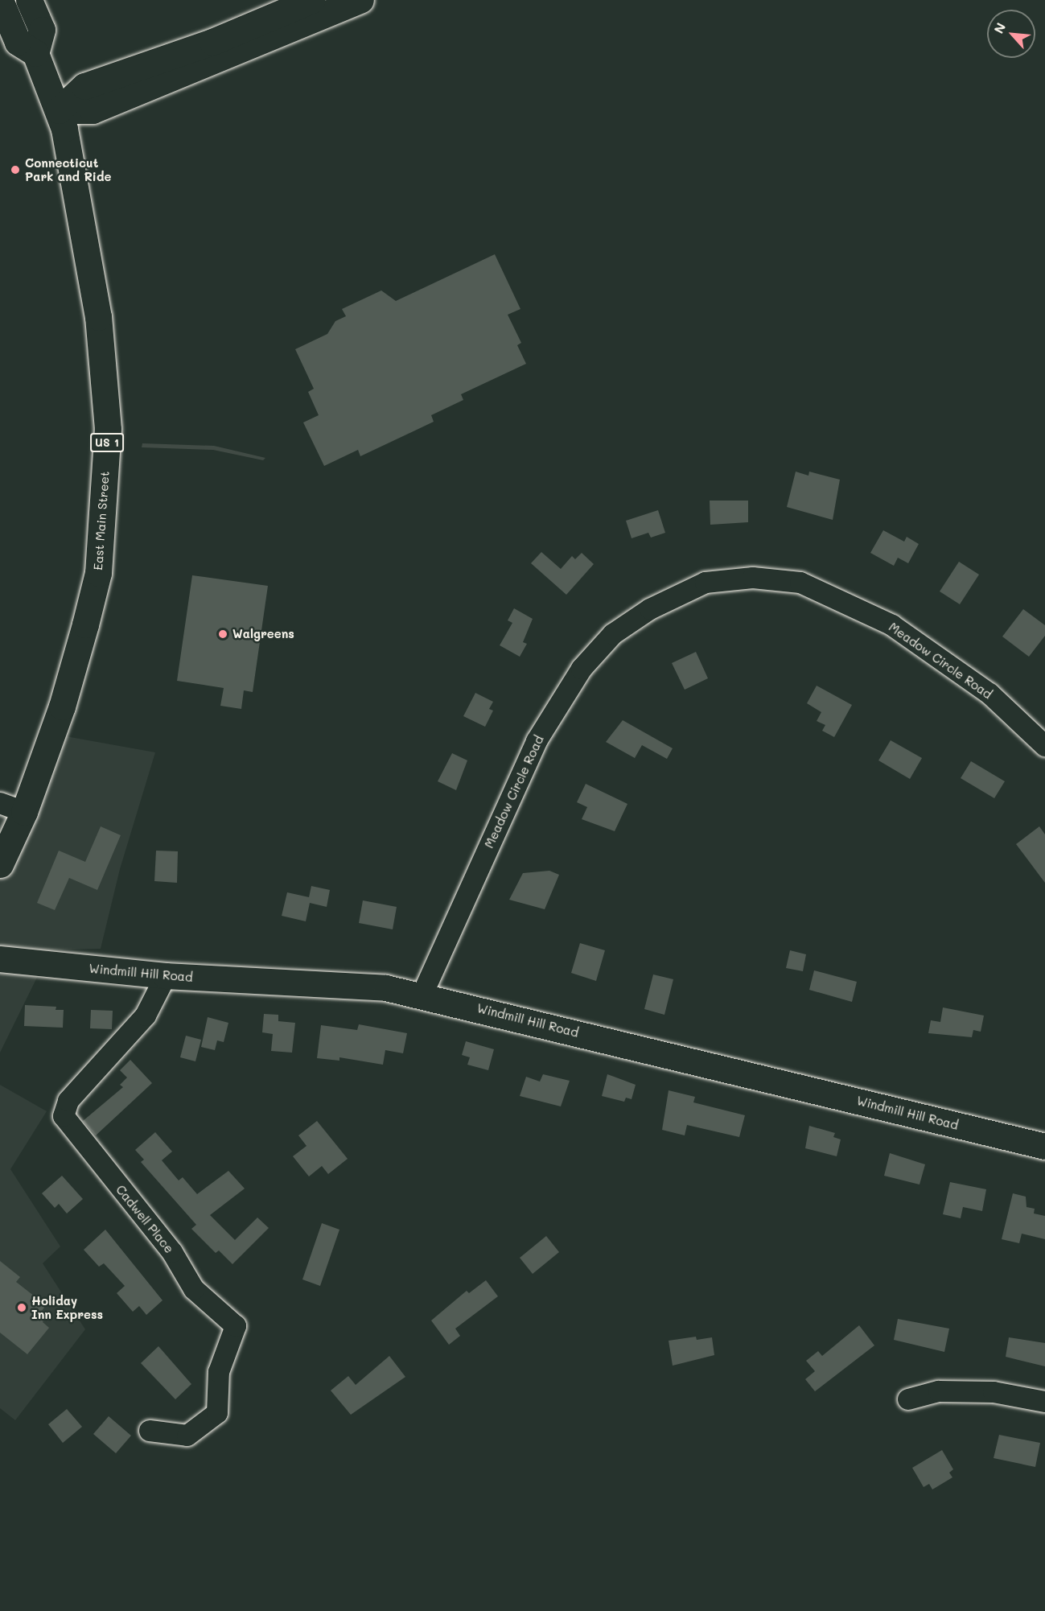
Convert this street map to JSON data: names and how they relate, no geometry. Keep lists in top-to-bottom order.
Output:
{
  "streets": {
    "main road": ["US 1", "East Main Street"],
    "street": ["Meadow Circle Road", "Windmill Hill Road", "Cadwell Place"]
  },
  "crossings": [
    ["Meadow Circle Road", "Windmill Hill Road"],
    ["Windmill Hill Road", "Cadwell Place"]
  ],
  "places": ["Connecticut Park and Ride", "Walgreens", "Holiday Inn Express"],
  "north": "top left"
}
